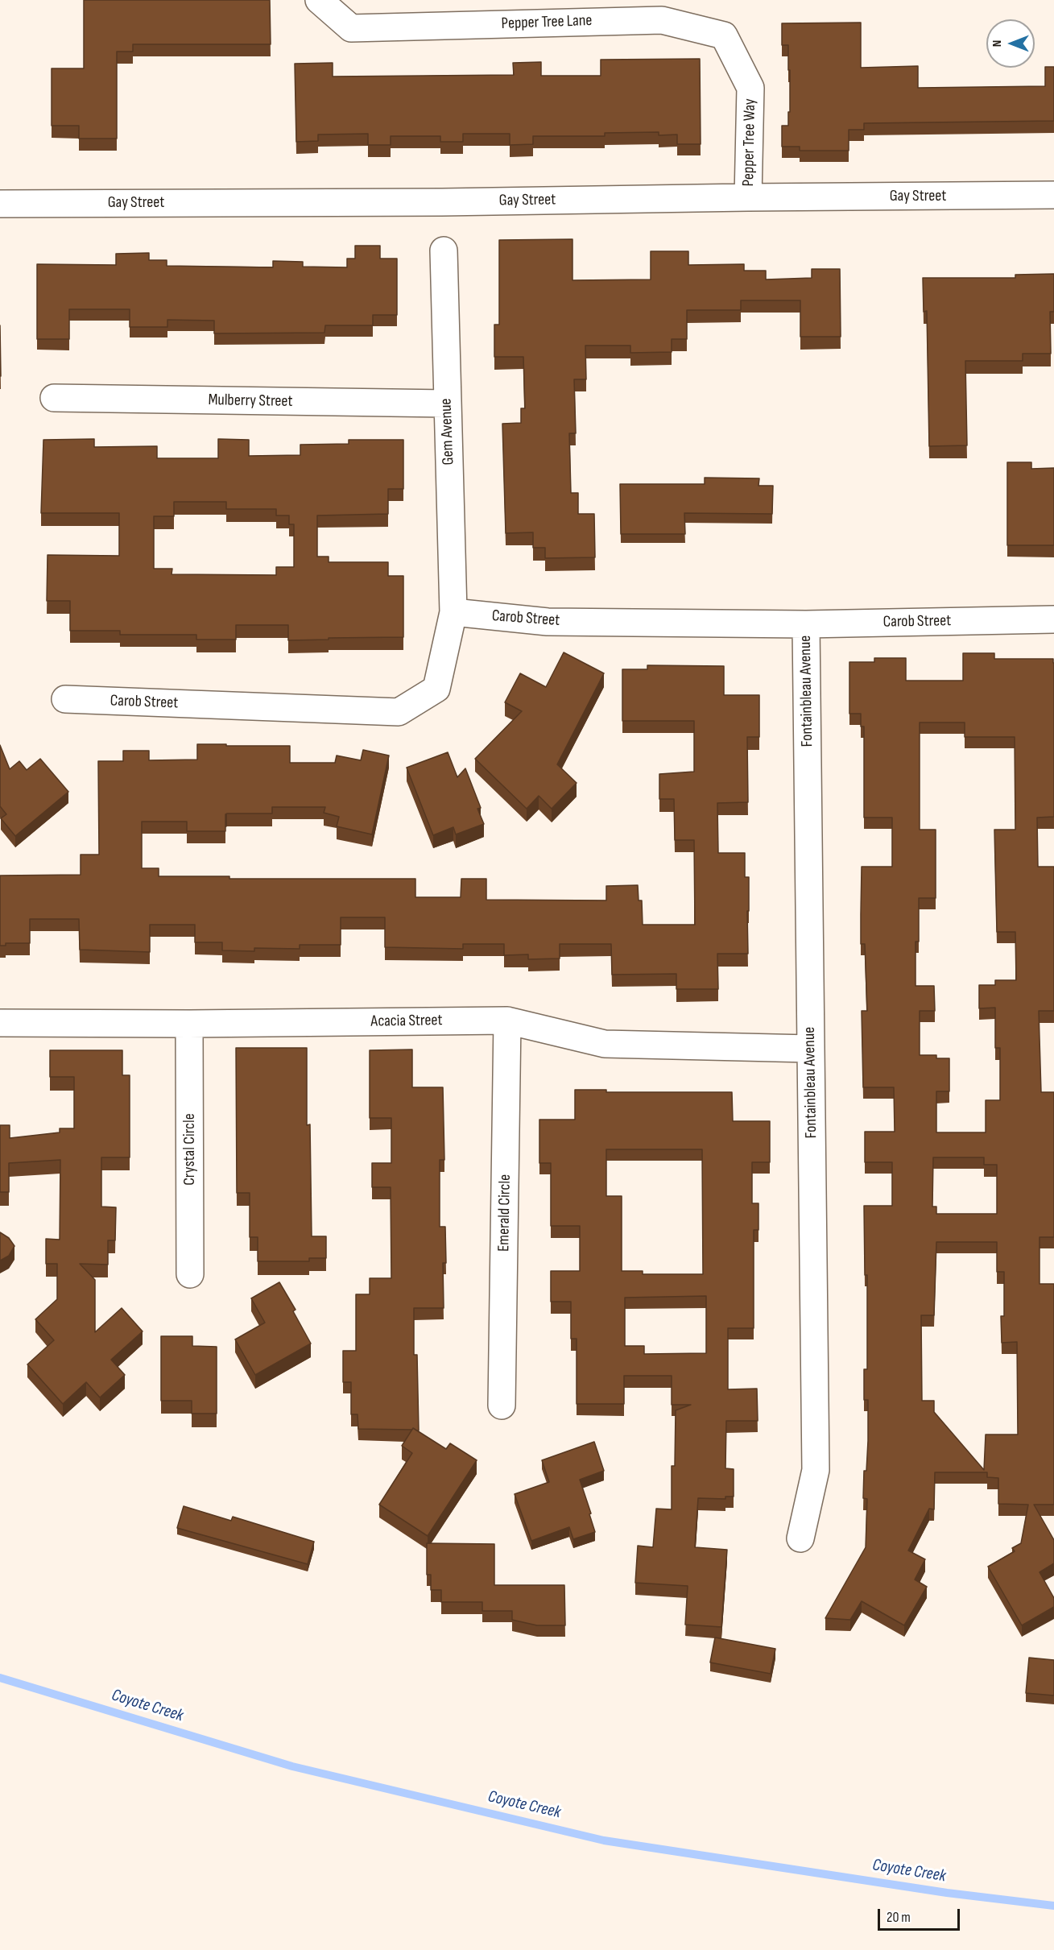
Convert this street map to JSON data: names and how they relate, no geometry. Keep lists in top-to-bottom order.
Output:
{
  "streets": {
    "street": [
      "Pepper Tree Lane",
      "Pepper Tree Way",
      "Gay Street",
      "Mulberry Street",
      "Gem Avenue",
      "Carob Street",
      "Fontainbleau Avenue",
      "Acacia Street",
      "Crystal Circle",
      "Emerald Circle"
    ]
  },
  "crossings": [
    ["Pepper Tree Lane", "Pepper Tree Way"],
    ["Pepper Tree Way", "Gay Street"],
    ["Mulberry Street", "Gem Avenue"],
    ["Gem Avenue", "Carob Street"],
    ["Carob Street", "Fontainbleau Avenue"],
    ["Fontainbleau Avenue", "Acacia Street"],
    ["Acacia Street", "Crystal Circle"],
    ["Acacia Street", "Emerald Circle"]
  ],
  "water": ["Coyote Creek"],
  "scale_bar": "20 m",
  "north": "left"
}
